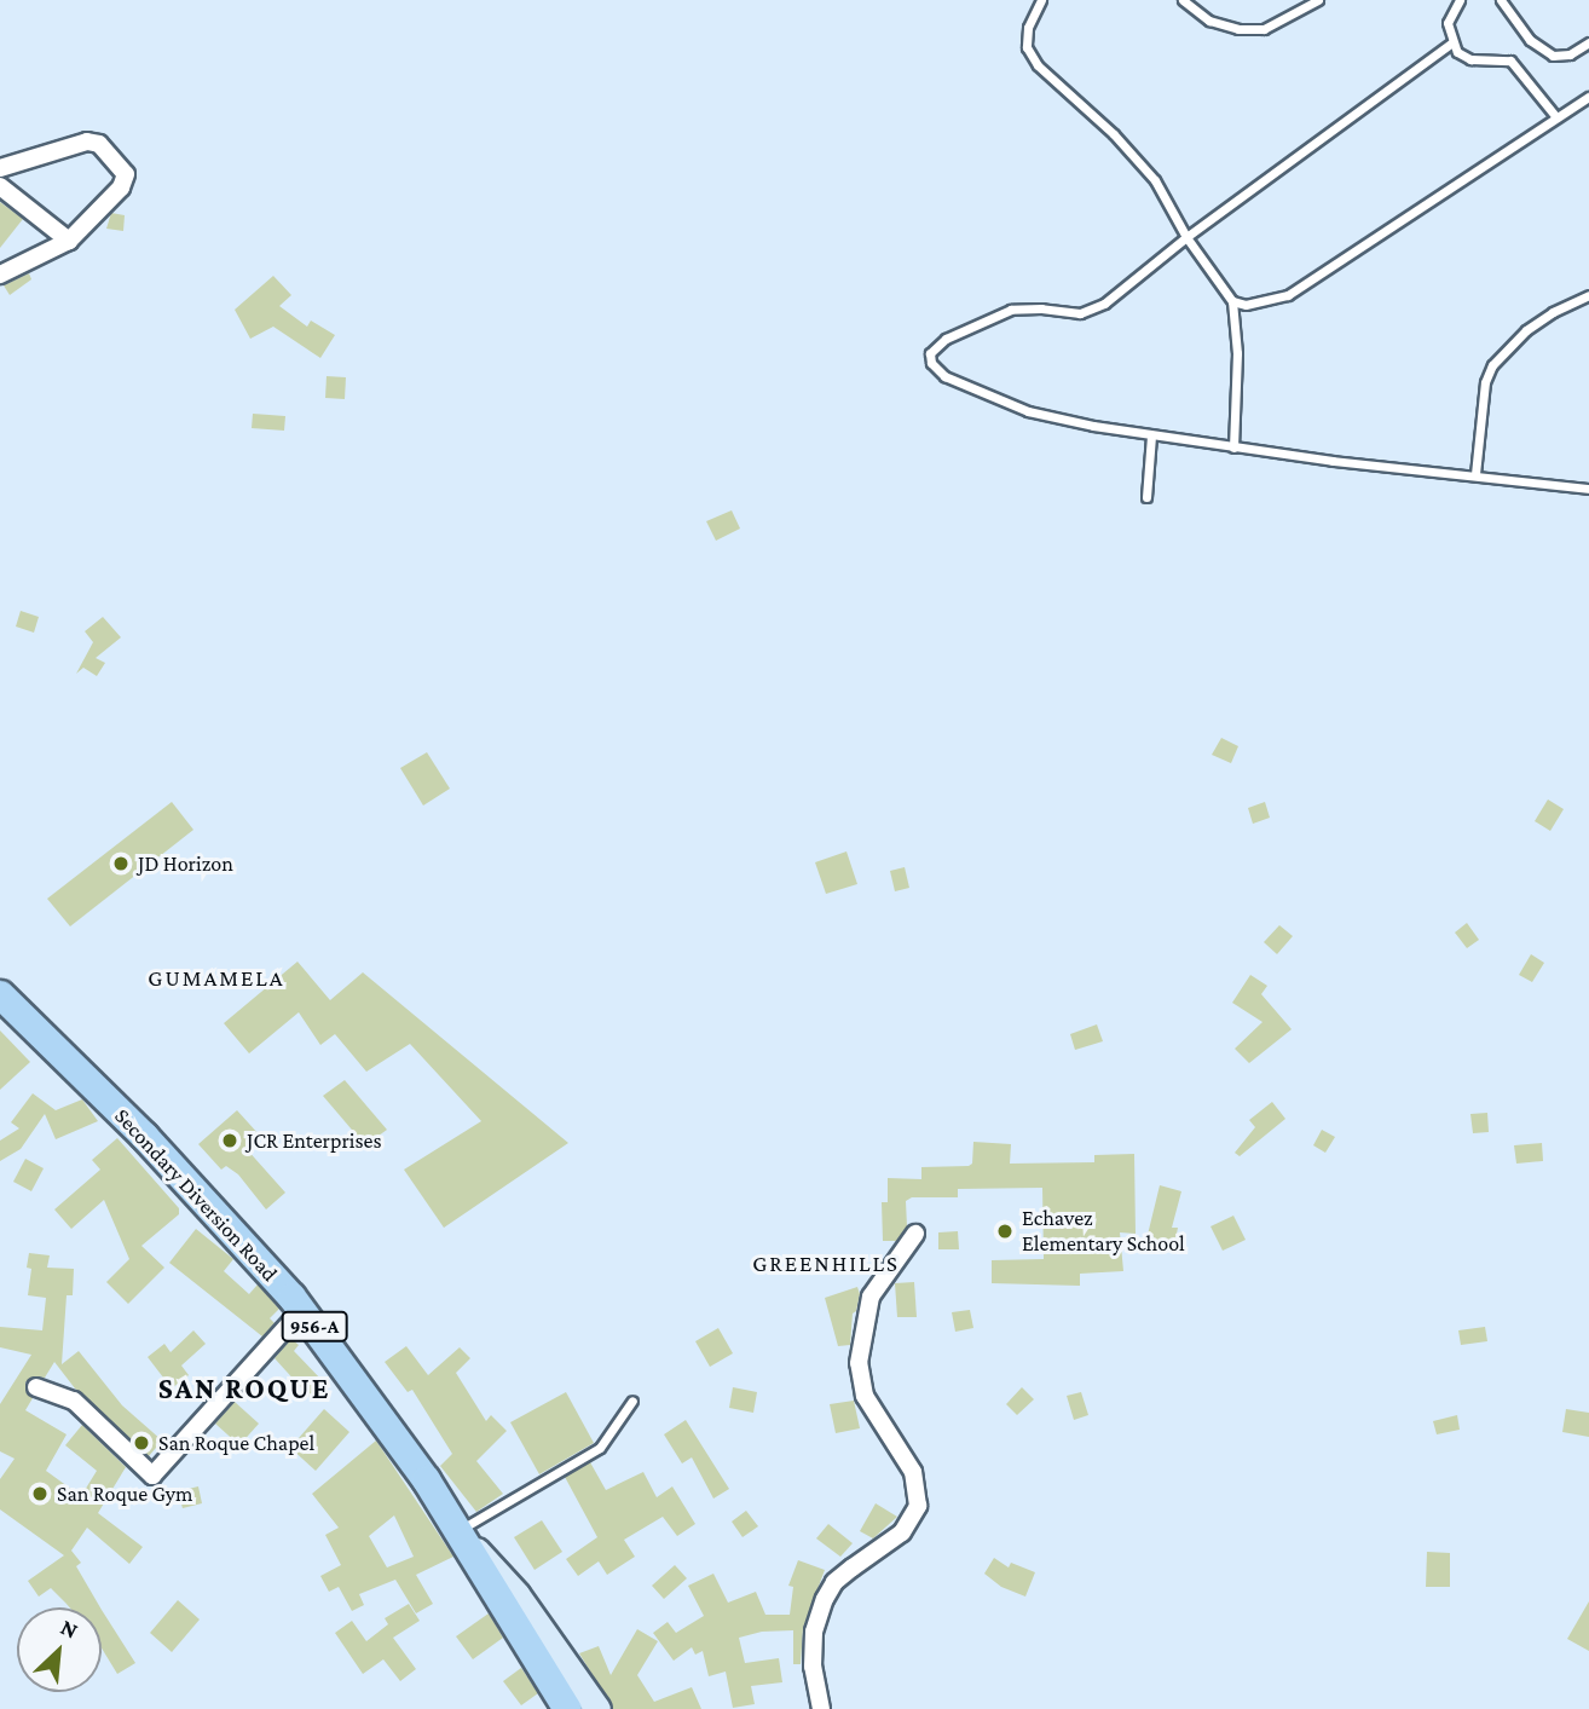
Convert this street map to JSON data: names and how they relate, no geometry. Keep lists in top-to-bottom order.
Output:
{
  "streets": {
    "main road": ["Secondary Diversion Road", "956-A"]
  },
  "districts": ["GUMAMELA", "GREENHILLS", "SAN ROQUE"],
  "places": [
    "JD Horizon",
    "JCR Enterprises",
    "Echavez Elementary School",
    "San Roque Chapel",
    "San Roque Gym"
  ],
  "north": "top right"
}
